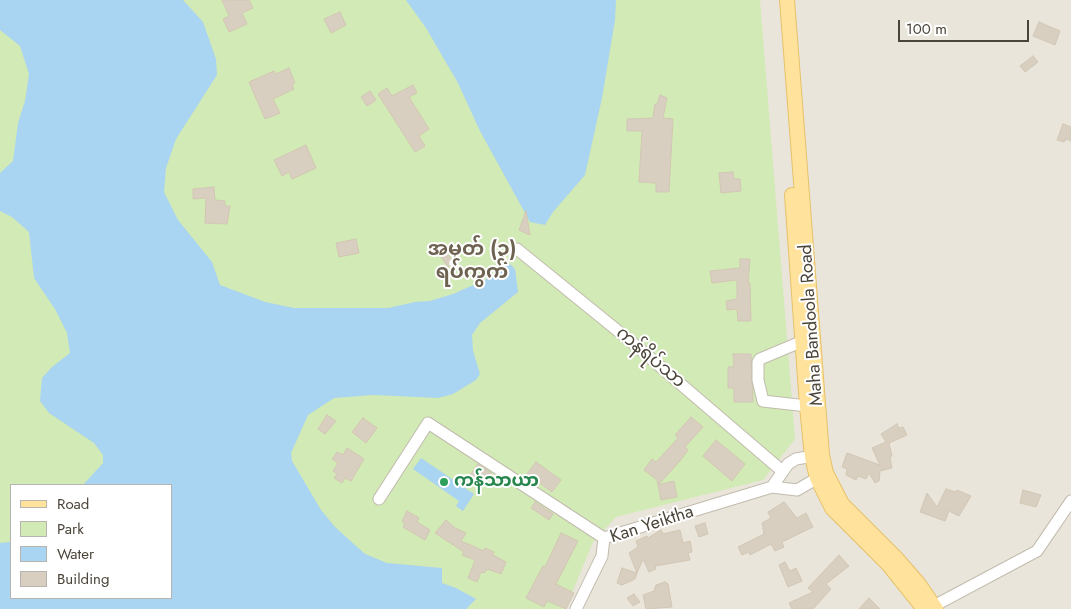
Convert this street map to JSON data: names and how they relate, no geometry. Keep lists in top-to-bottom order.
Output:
{
  "streets": {
    "main road": ["Maha Bandoola Road"],
    "street": ["ကန်ရိပ်သာ", "Kan Yeiktha"]
  },
  "districts": ["အမှတ် (၃) ရပ်ကွက်"],
  "places": ["ကန်သာယာ"],
  "legend": [
    "Road",
    "Park",
    "Water",
    "Building"
  ],
  "scale_bar": "100 m"
}
